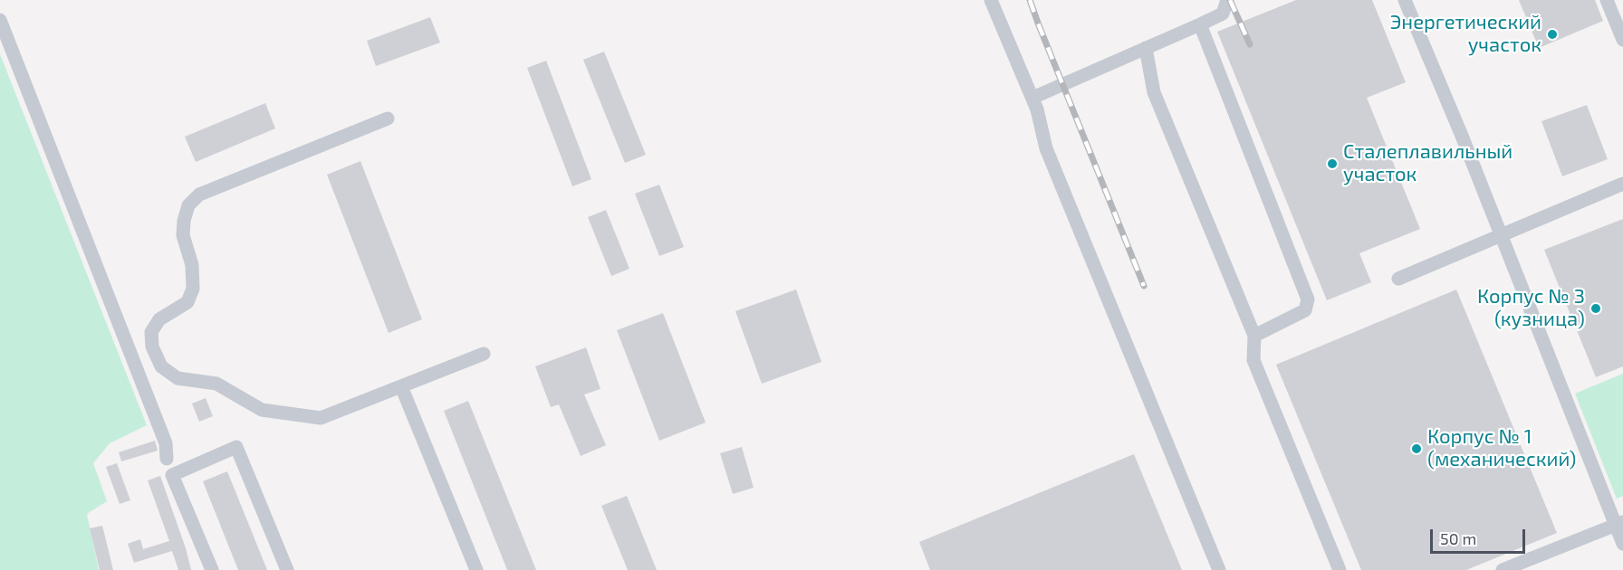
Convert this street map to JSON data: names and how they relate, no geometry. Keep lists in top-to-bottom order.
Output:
{
  "places": [
    "Энергетический участок",
    "Сталеплавильный участок",
    "Корпус № 3 (кузница)",
    "Корпус № 1 (механический)"
  ],
  "scale_bar": "50 m"
}
